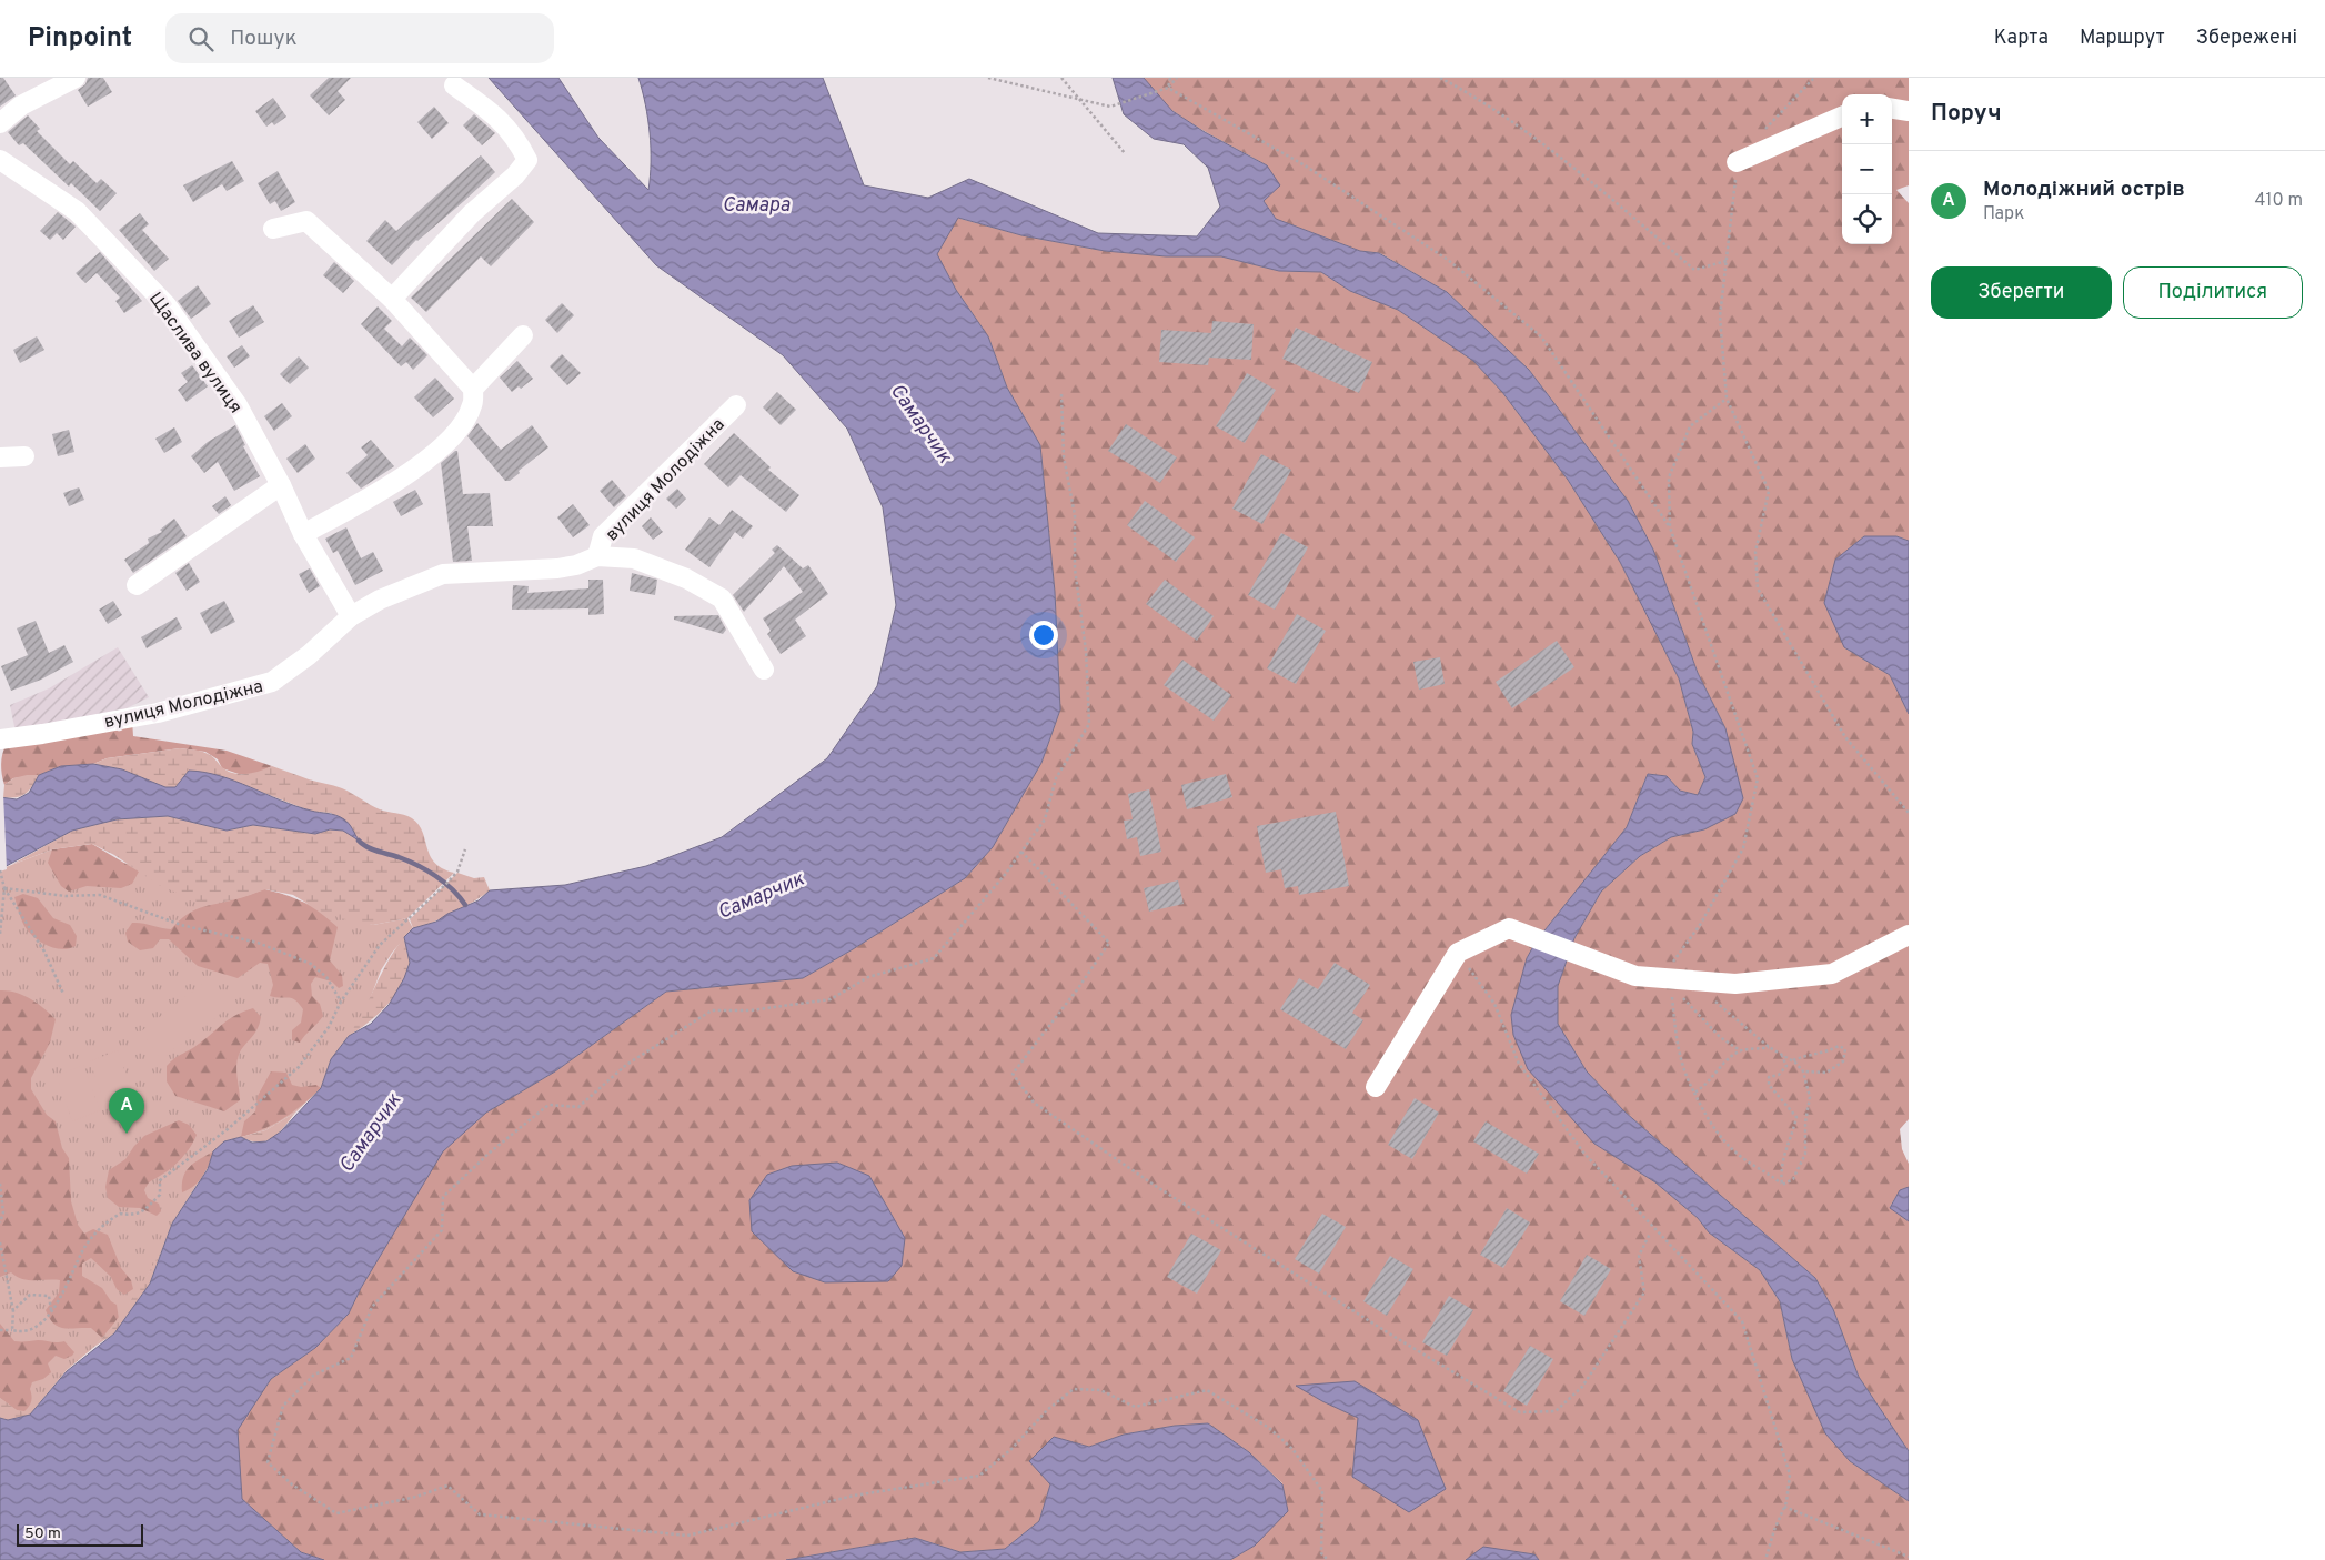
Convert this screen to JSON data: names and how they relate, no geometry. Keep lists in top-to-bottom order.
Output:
{
  "streets": {
    "street": ["Щаслива вулиця", "вулиця Молодіжна"]
  },
  "crossings": [
    ["Щаслива вулиця", "вулиця Молодіжна"]
  ],
  "water": ["Самара", "Самарчик"],
  "scale_bar": "50 m",
  "page": {
    "header": "Pinpoint",
    "search": "Пошук",
    "nav": ["Карта", "Маршрут", "Збережені"],
    "heading": "Поруч",
    "map_buttons": ["+", "−"],
    "list": [
      {
        "mark": "A",
        "name": "Молодіжний острів",
        "note": "Парк",
        "value": "410 m"
      }
    ],
    "buttons": ["Зберегти", "Поділитися"],
    "pins": "A",
    "scale": "50 m"
  }
}
